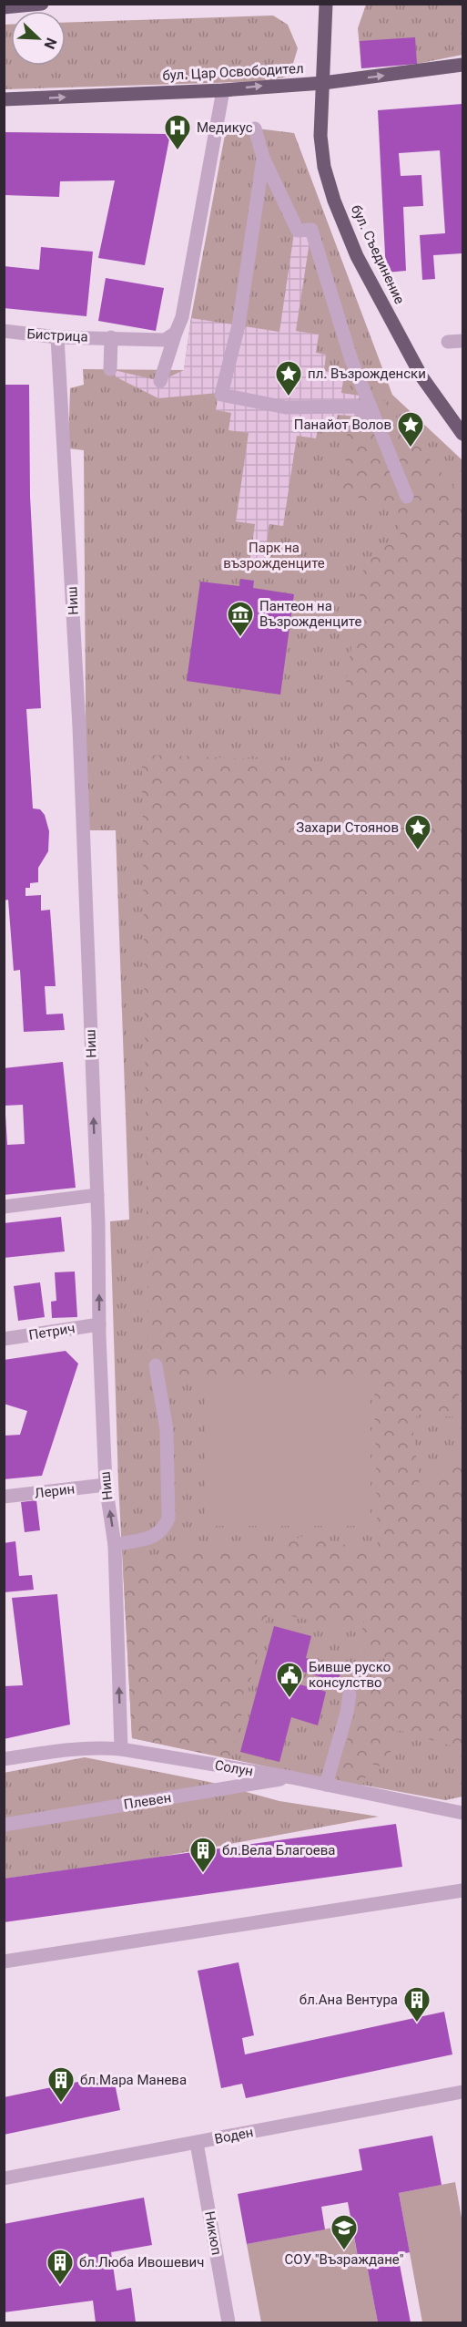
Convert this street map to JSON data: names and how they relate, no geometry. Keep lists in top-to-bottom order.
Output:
{
  "streets": {
    "main road": ["бул. Цар Освободител", "бул. Съединение"],
    "street": [
      "Бистрица",
      "Ниш",
      "Петрич",
      "Лерин",
      "Солун",
      "Плевен",
      "Воден",
      "Никюп"
    ]
  },
  "crossings": [
    ["бул. Цар Освободител", "бул. Съединение"],
    ["Бистрица", "Ниш"],
    ["Ниш", "Петрич"],
    ["Ниш", "Лерин"],
    ["Ниш", "Солун"],
    ["Солун", "Плевен"],
    ["Воден", "Никюп"]
  ],
  "one_way": ["бул. Цар Освободител", "Ниш"],
  "parks": ["Парк на възрожденците"],
  "places": {
    "hospital": ["Медикус"],
    "place": ["пл. Възрожденски", "Панайот Волов", "Захари Стоянов"],
    "museum": ["Пантеон на Възрожденците"],
    "public building": ["Бивше руско консулство"],
    "building": [
      "бл.Вела Благоева",
      "бл.Ана Вентура",
      "бл.Мара Манева",
      "бл.Люба Ивошевич"
    ],
    "school or university": ["СОУ \"Възраждане\""]
  },
  "north": "bottom right"
}
